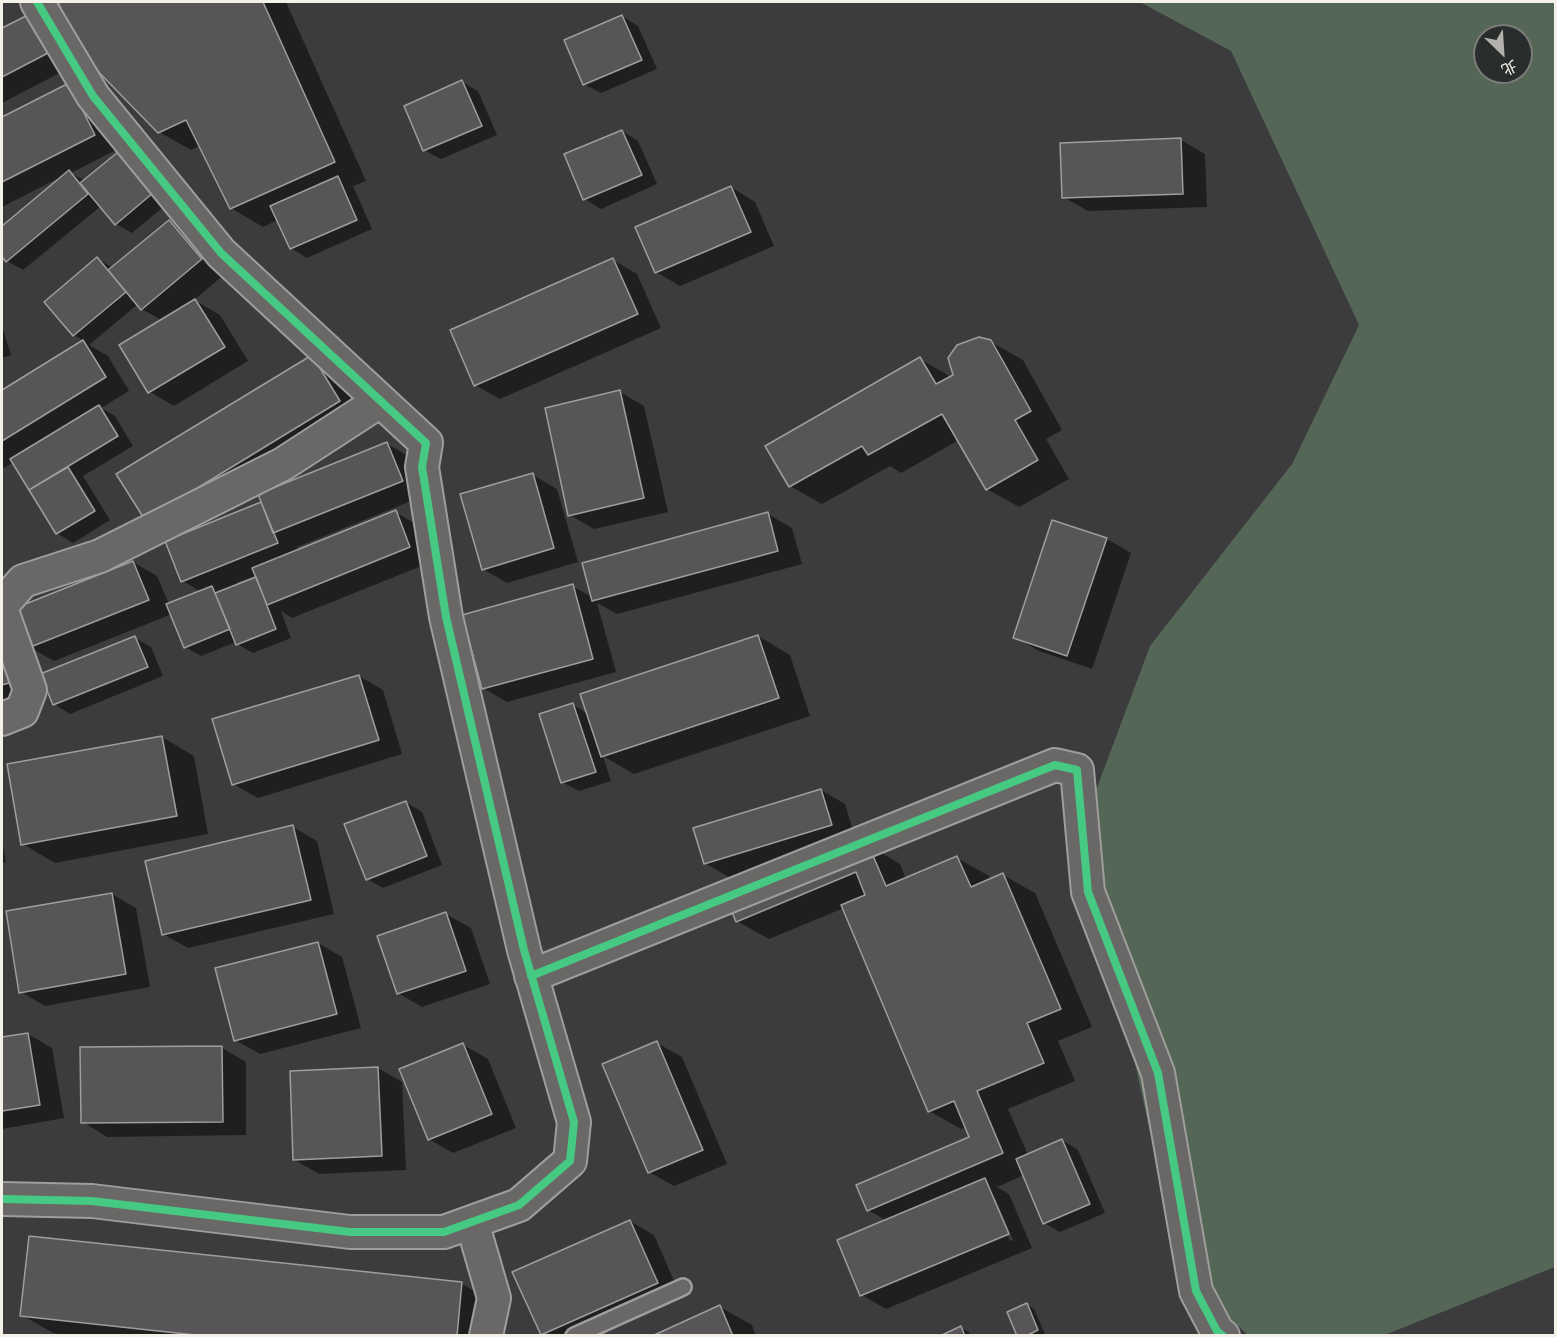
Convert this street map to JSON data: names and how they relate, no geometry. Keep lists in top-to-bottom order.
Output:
{
  "north": "bottom right"
}
